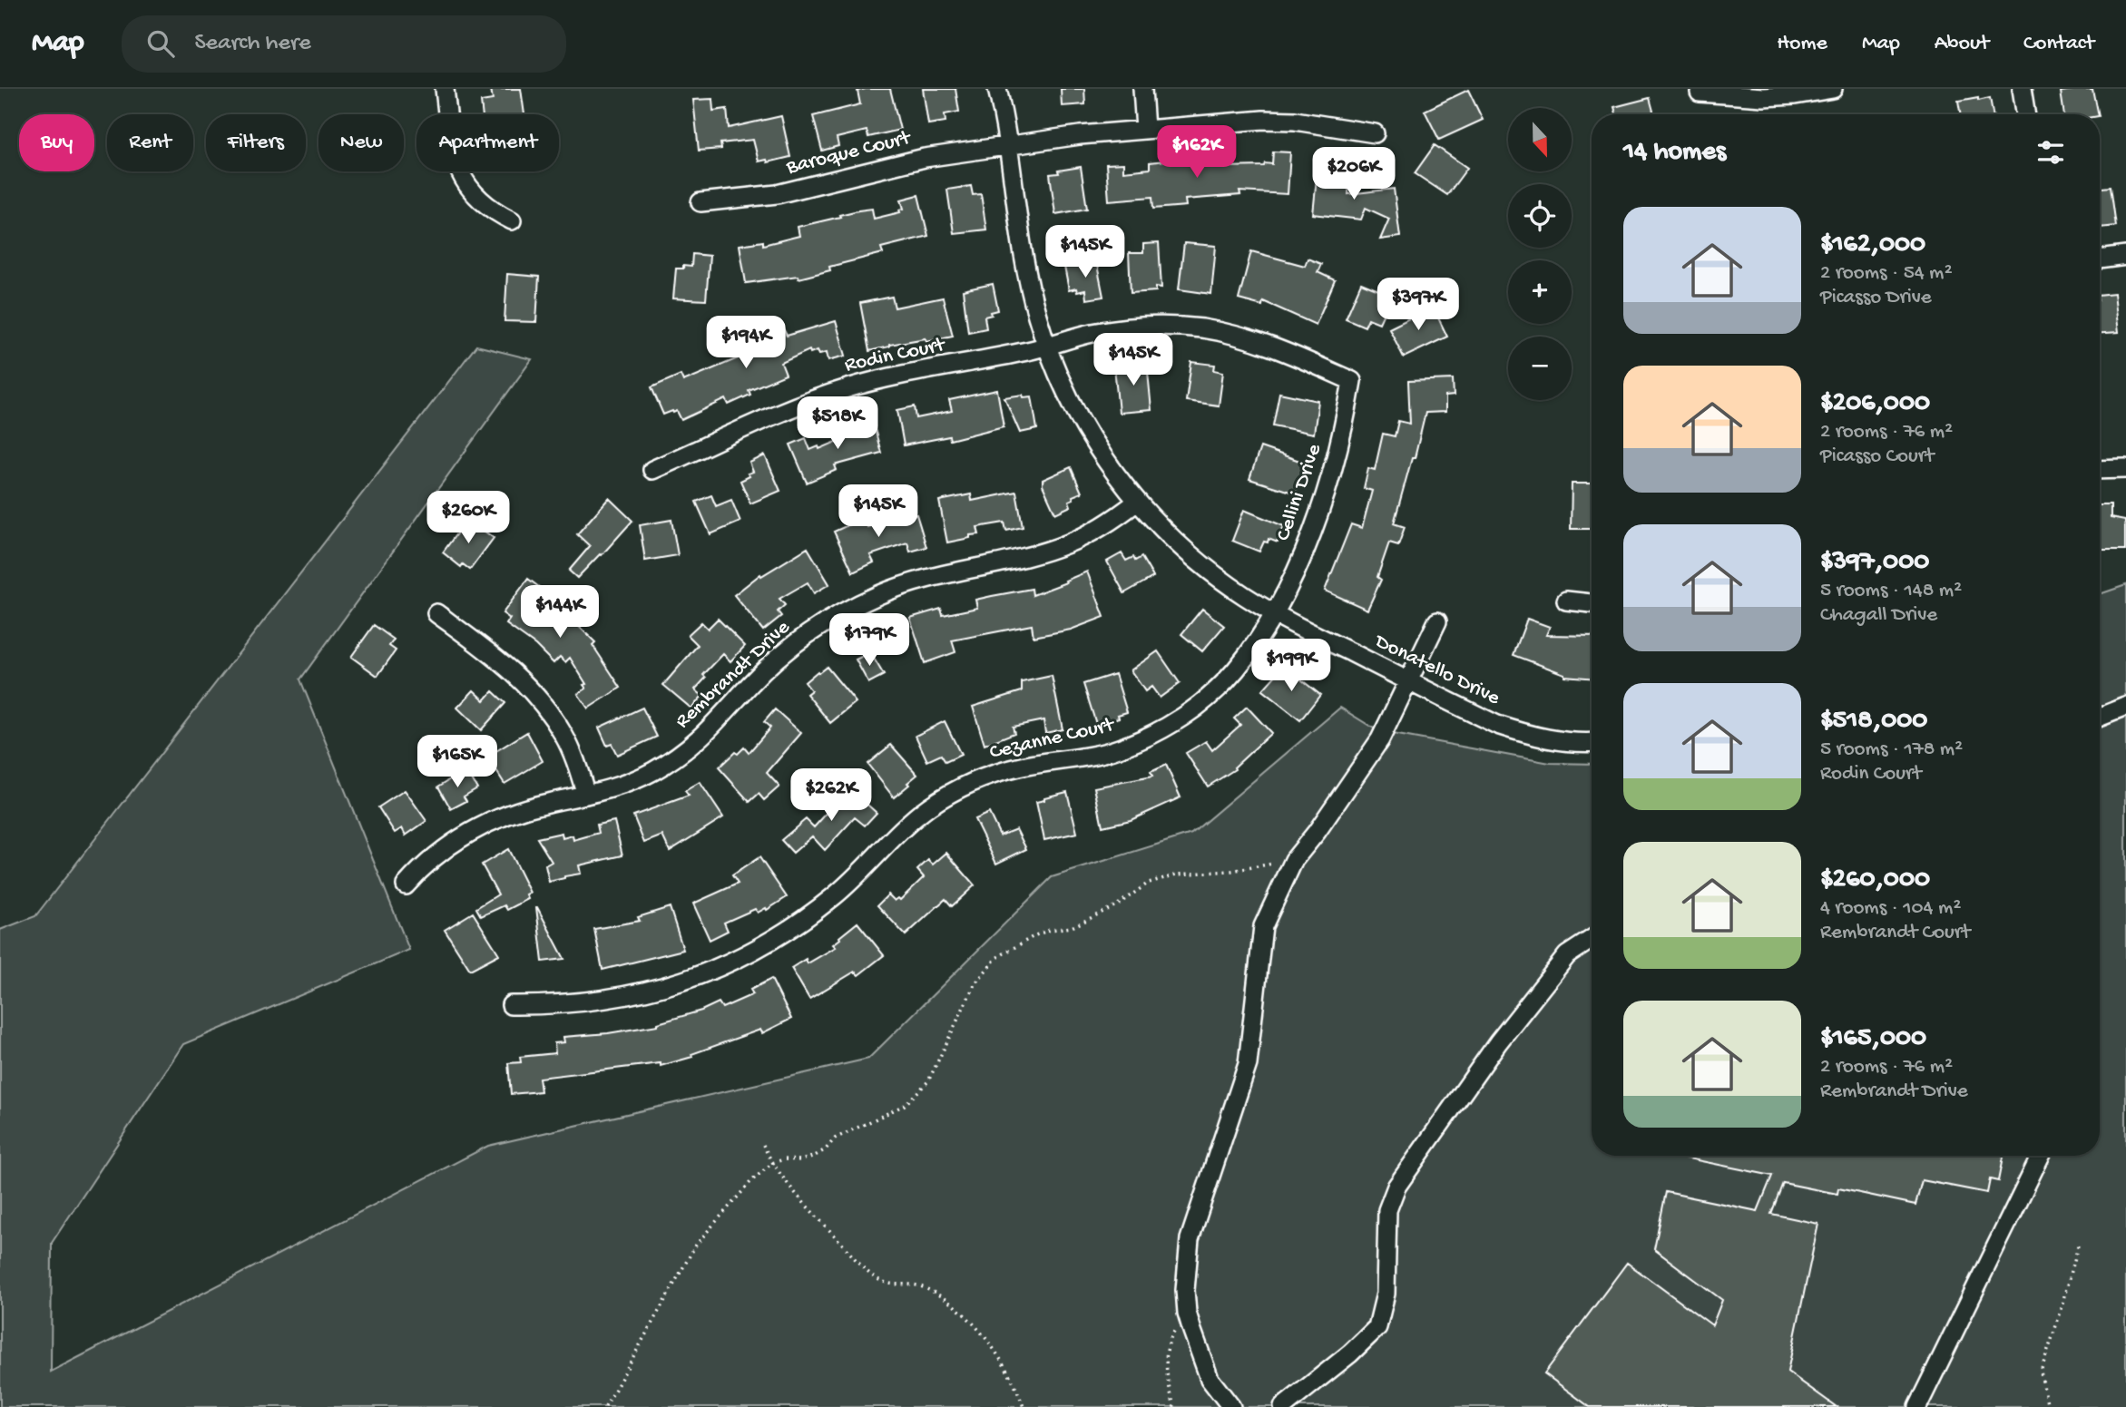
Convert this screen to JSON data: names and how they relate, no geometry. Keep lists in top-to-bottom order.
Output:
{
  "streets": {
    "street": [
      "Baroque Court",
      "Rodin Court",
      "Cellini Drive",
      "Donatello Drive",
      "Rembrandt Drive",
      "Cezanne Court"
    ]
  },
  "crossings": [
    ["Baroque Court", "Donatello Drive"],
    ["Rodin Court", "Cellini Drive"],
    ["Rodin Court", "Donatello Drive"],
    ["Cellini Drive", "Donatello Drive"],
    ["Cellini Drive", "Cezanne Court"],
    ["Donatello Drive", "Rembrandt Drive"],
    ["Donatello Drive", "Cezanne Court"]
  ],
  "north": "bottom",
  "page": {
    "header": "Map",
    "search": "Search here",
    "nav": [
      "Home",
      "Map",
      "About",
      "Contact"
    ],
    "map_buttons": ["+", "−"],
    "chip": [
      "Buy",
      "Rent",
      "Filters",
      "New",
      "Apartment"
    ],
    "heading": "14 homes",
    "price": [
      "$162K",
      "$206K",
      "$145K",
      "$397K",
      "$194K",
      "$145K",
      "$518K",
      "$145K",
      "$260K",
      "$144K",
      "$179K",
      "$199K",
      "$165K",
      "$262K"
    ],
    "list": [
      {
        "name": "$162,000",
        "note": "2 rooms · 54 m² · Picasso Drive"
      },
      {
        "name": "$206,000",
        "note": "2 rooms · 76 m² · Picasso Court"
      },
      {
        "name": "$397,000",
        "note": "5 rooms · 148 m² · Chagall Drive"
      },
      {
        "name": "$518,000",
        "note": "5 rooms · 178 m² · Rodin Court"
      },
      {
        "name": "$260,000",
        "note": "4 rooms · 104 m² · Rembrandt Court"
      },
      {
        "name": "$165,000",
        "note": "2 rooms · 76 m² · Rembrandt Drive"
      }
    ]
  }
}
